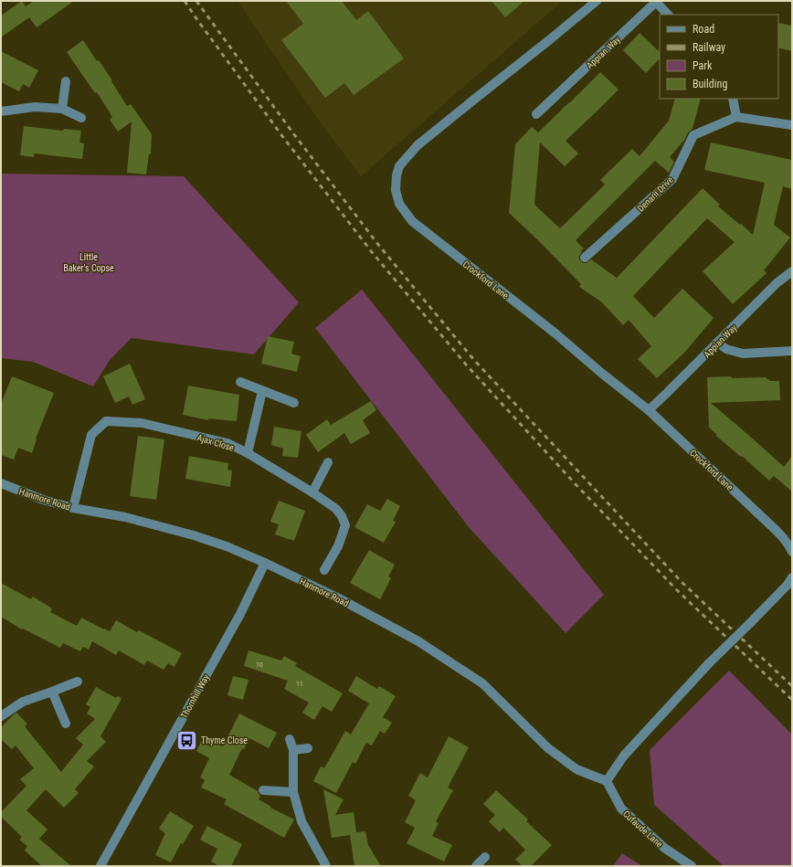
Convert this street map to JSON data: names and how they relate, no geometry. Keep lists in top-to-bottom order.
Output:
{
  "streets": {
    "street": [
      "Appian Way",
      "Denarii Drive",
      "Crockford Lane",
      "Ajax Close",
      "Hanmore Road",
      "Thornhill Way",
      "Cufaude Lane"
    ]
  },
  "crossings": [
    ["Appian Way", "Crockford Lane"],
    ["Ajax Close", "Hanmore Road"],
    ["Hanmore Road", "Thornhill Way"],
    ["Hanmore Road", "Cufaude Lane"]
  ],
  "parks": ["Little Baker's Copse"],
  "places": {
    "bus stop": ["Thyme Close"]
  },
  "house_numbers": ["10", "11"],
  "legend": [
    "Road",
    "Railway",
    "Park",
    "Building"
  ]
}
